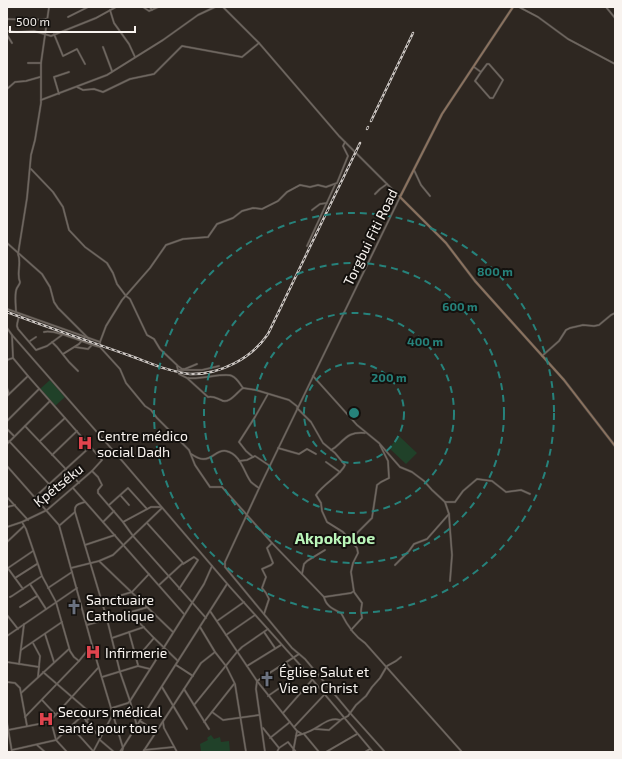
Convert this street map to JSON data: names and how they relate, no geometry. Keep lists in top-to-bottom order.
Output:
{
  "streets": {
    "street": ["Torgbui Fiti Road", "Kpétséku"]
  },
  "districts": ["Akpokploe"],
  "places": {
    "hospital": ["Centre médico social Dadh", "Infirmerie", "Secours médical santé pour tous"],
    "church": ["Sanctuaire Catholique", "Église Salut et Vie en Christ"]
  },
  "scale_bar": "500 m",
  "rings": [
    "800 m",
    "600 m",
    "400 m",
    "200 m"
  ]
}
